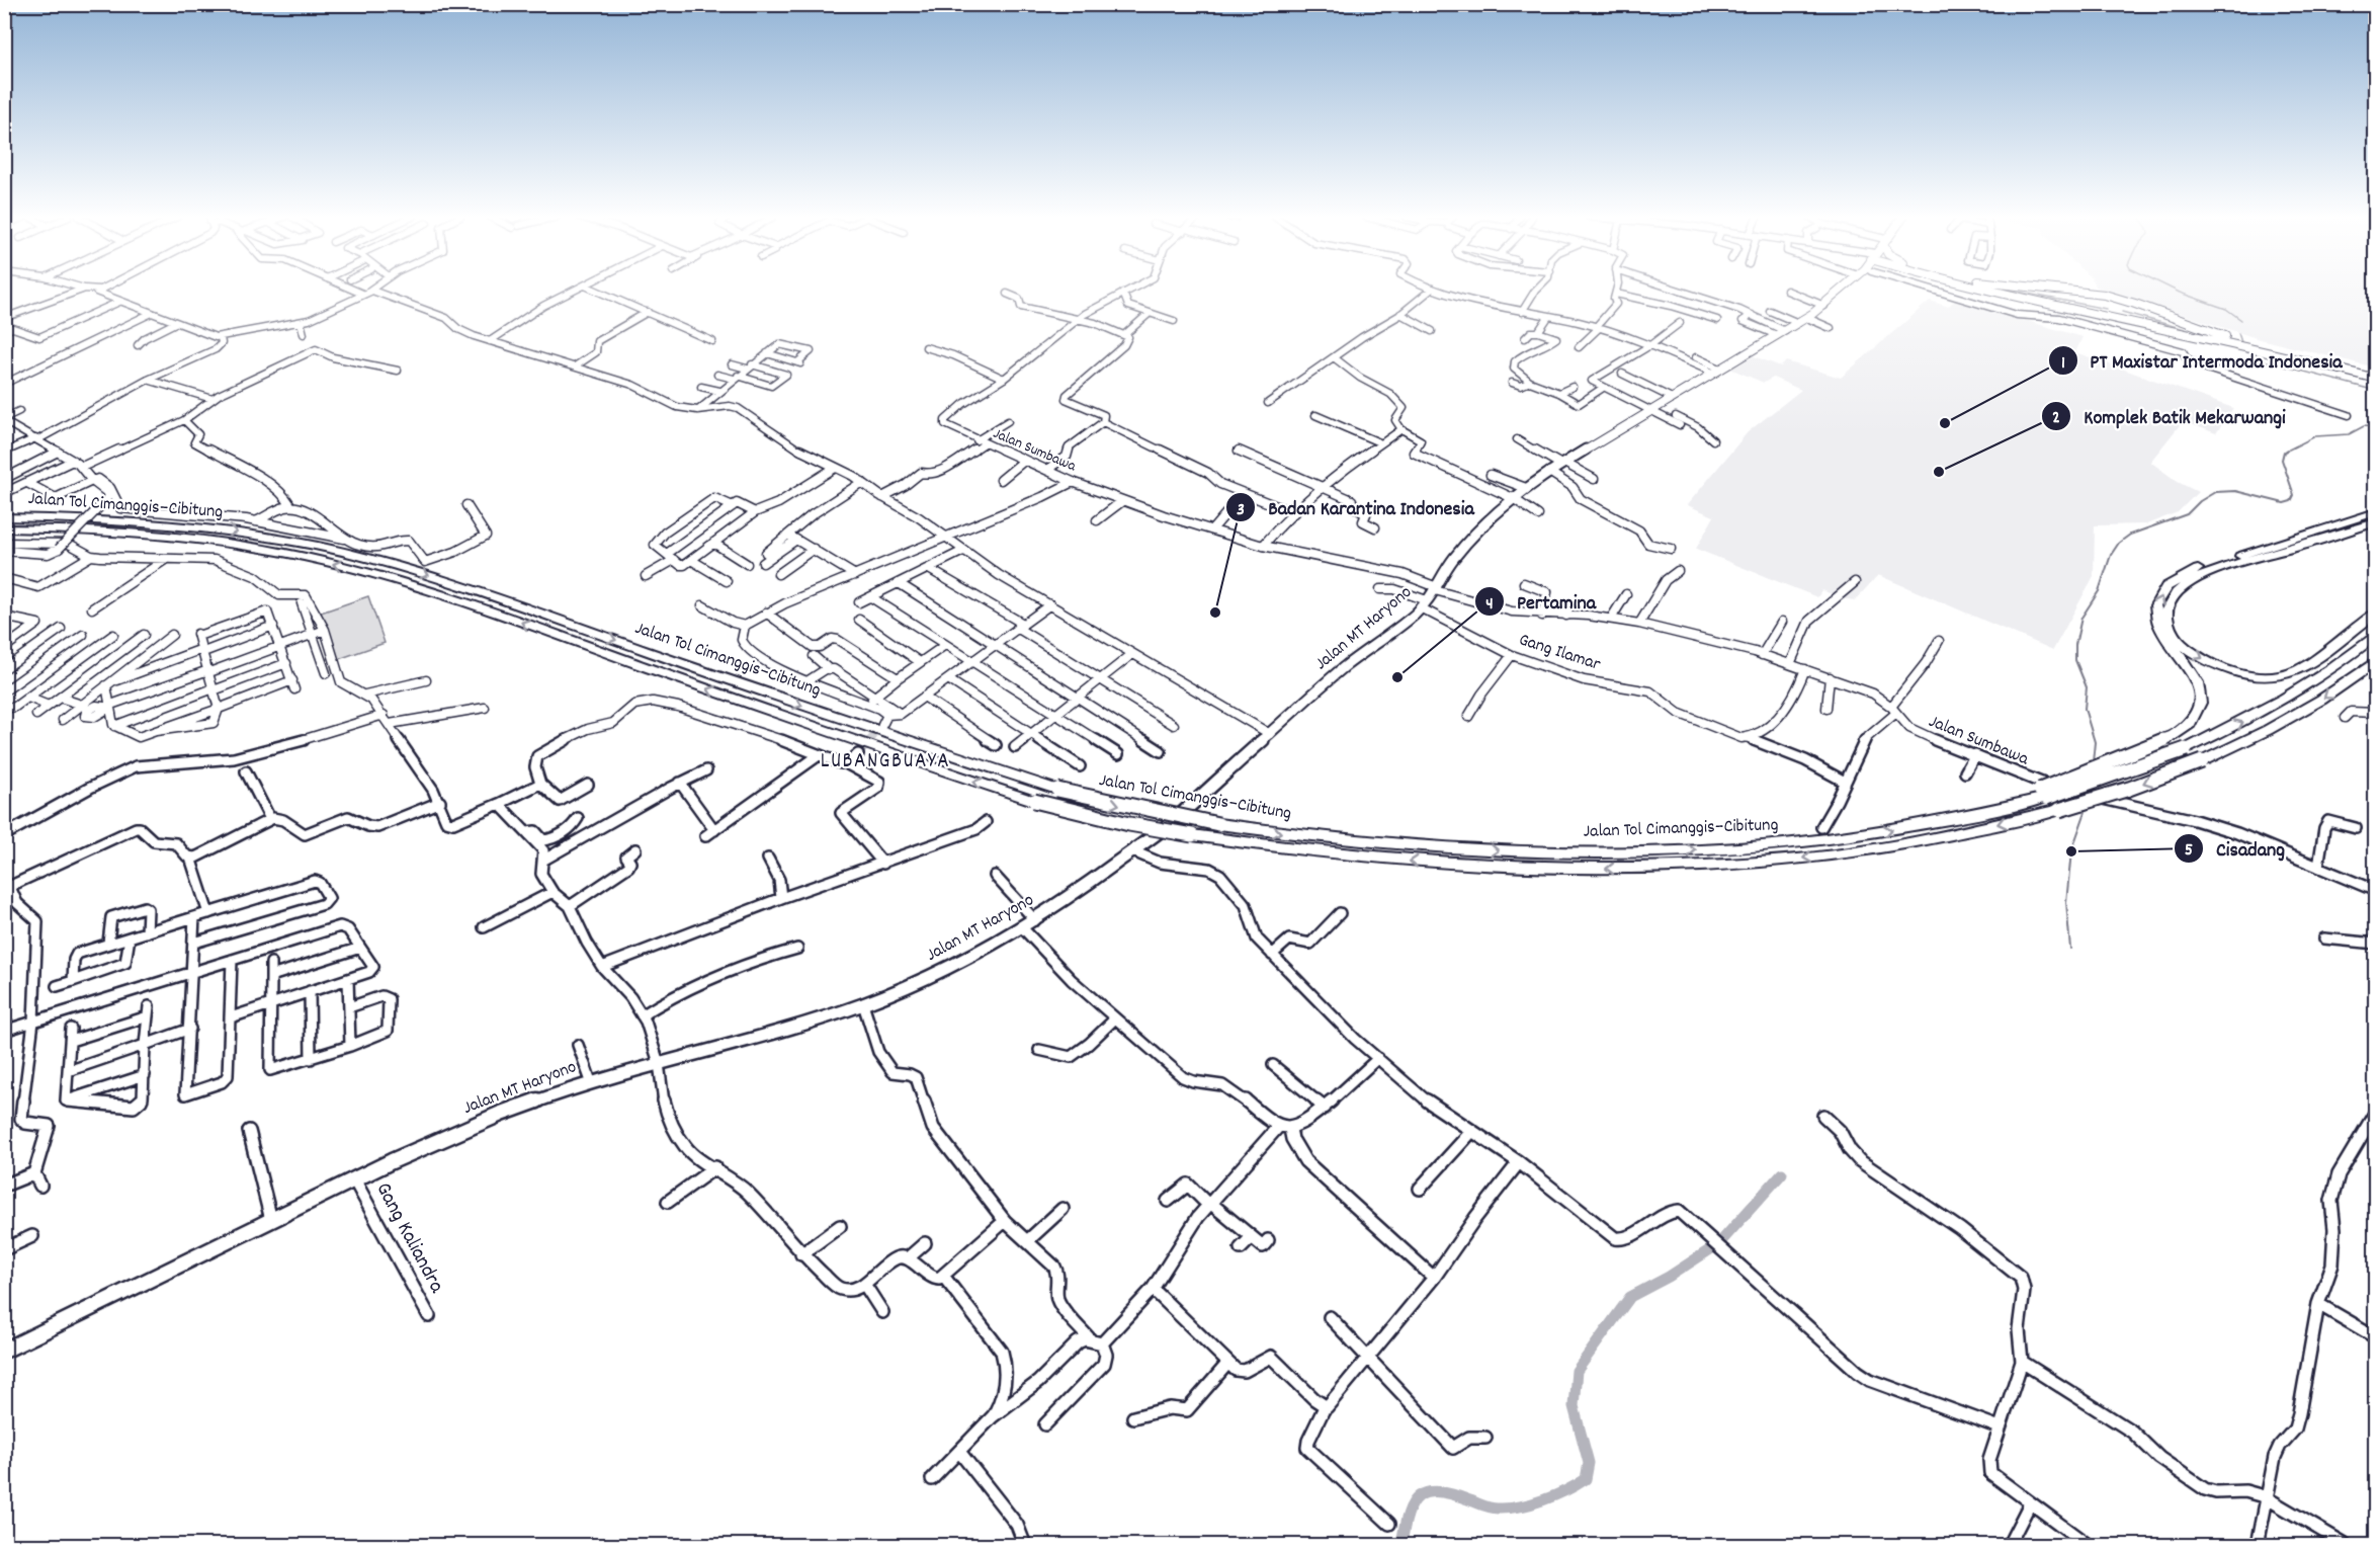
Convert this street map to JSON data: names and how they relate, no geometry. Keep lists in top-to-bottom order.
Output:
{
  "streets": {
    "highway": ["Jalan Tol Cimanggis–Cibitung"],
    "main road": ["Jalan MT Haryono"],
    "street": ["Jalan Sumbawa", "Gang Ilamar", "Gang Kaliandra"]
  },
  "crossings": [
    ["Jalan Sumbawa", "Jalan MT Haryono"],
    ["Jalan MT Haryono", "Gang Ilamar"],
    ["Jalan MT Haryono", "Gang Kaliandra"]
  ],
  "districts": ["LUBANGBUAYA"],
  "places": [
    "PT Maxistar Intermoda Indonesia",
    "Komplek Batik Mekarwangi",
    "Badan Karantina Indonesia",
    "Pertamina",
    "Cisadang"
  ]
}
